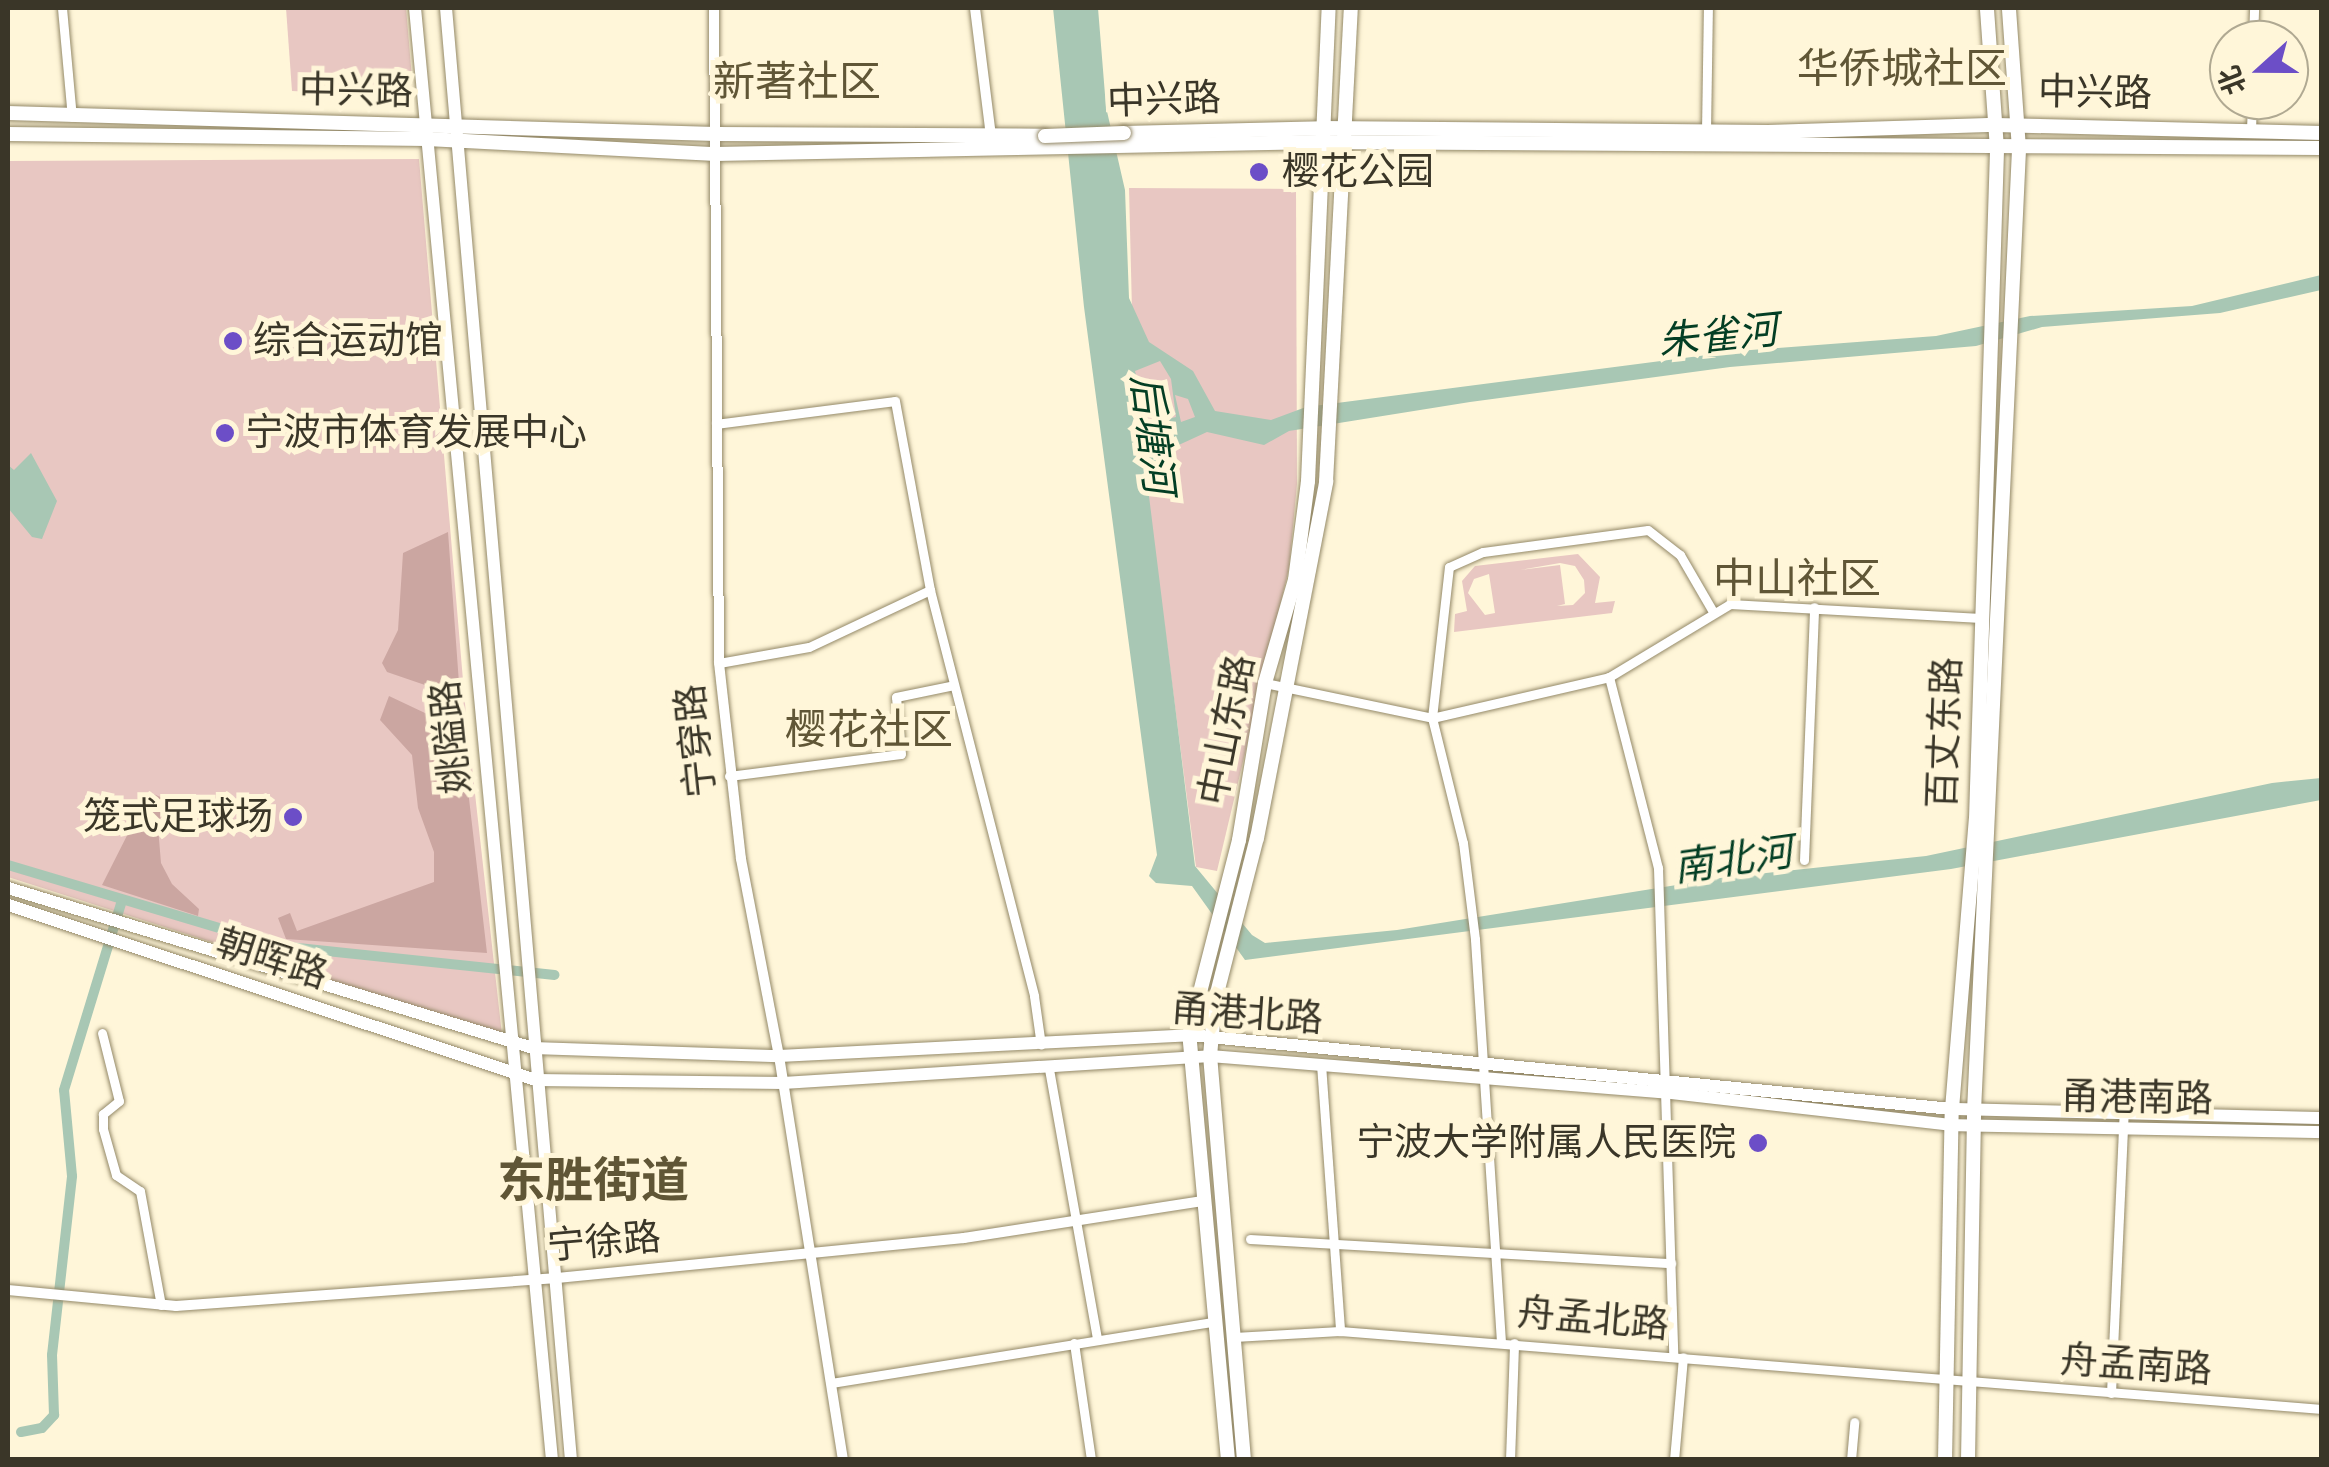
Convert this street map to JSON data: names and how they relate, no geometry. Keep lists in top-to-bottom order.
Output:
{
  "streets": {
    "main road": [
      "中兴路",
      "中山东路",
      "百丈东路",
      "姚隘路",
      "朝晖路",
      "甬港北路",
      "甬港南路"
    ],
    "street": [
      "宁穿路",
      "宁徐路",
      "舟孟北路",
      "舟孟南路"
    ]
  },
  "crossings": [
    ["中兴路", "中山东路"],
    ["中兴路", "百丈东路"],
    ["中兴路", "姚隘路"],
    ["中兴路", "宁穿路"],
    ["中山东路", "甬港北路"],
    ["中山东路", "宁徐路"],
    ["中山东路", "舟孟北路"],
    ["百丈东路", "甬港北路"],
    ["百丈东路", "甬港南路"],
    ["百丈东路", "舟孟北路"],
    ["百丈东路", "舟孟南路"],
    ["姚隘路", "朝晖路"],
    ["姚隘路", "甬港北路"],
    ["姚隘路", "宁徐路"],
    ["宁穿路", "甬港北路"],
    ["宁穿路", "宁徐路"],
    ["朝晖路", "甬港北路"],
    ["甬港北路", "甬港南路"],
    ["舟孟北路", "舟孟南路"]
  ],
  "districts": [
    "华侨城社区",
    "新著社区",
    "中山社区",
    "樱花社区",
    "东胜街道"
  ],
  "water": ["朱雀河", "后塘河", "南北河"],
  "places": [
    "樱花公园",
    "综合运动馆",
    "宁波市体育发展中心",
    "笼式足球场",
    "宁波大学附属人民医院"
  ],
  "north": "left"
}
